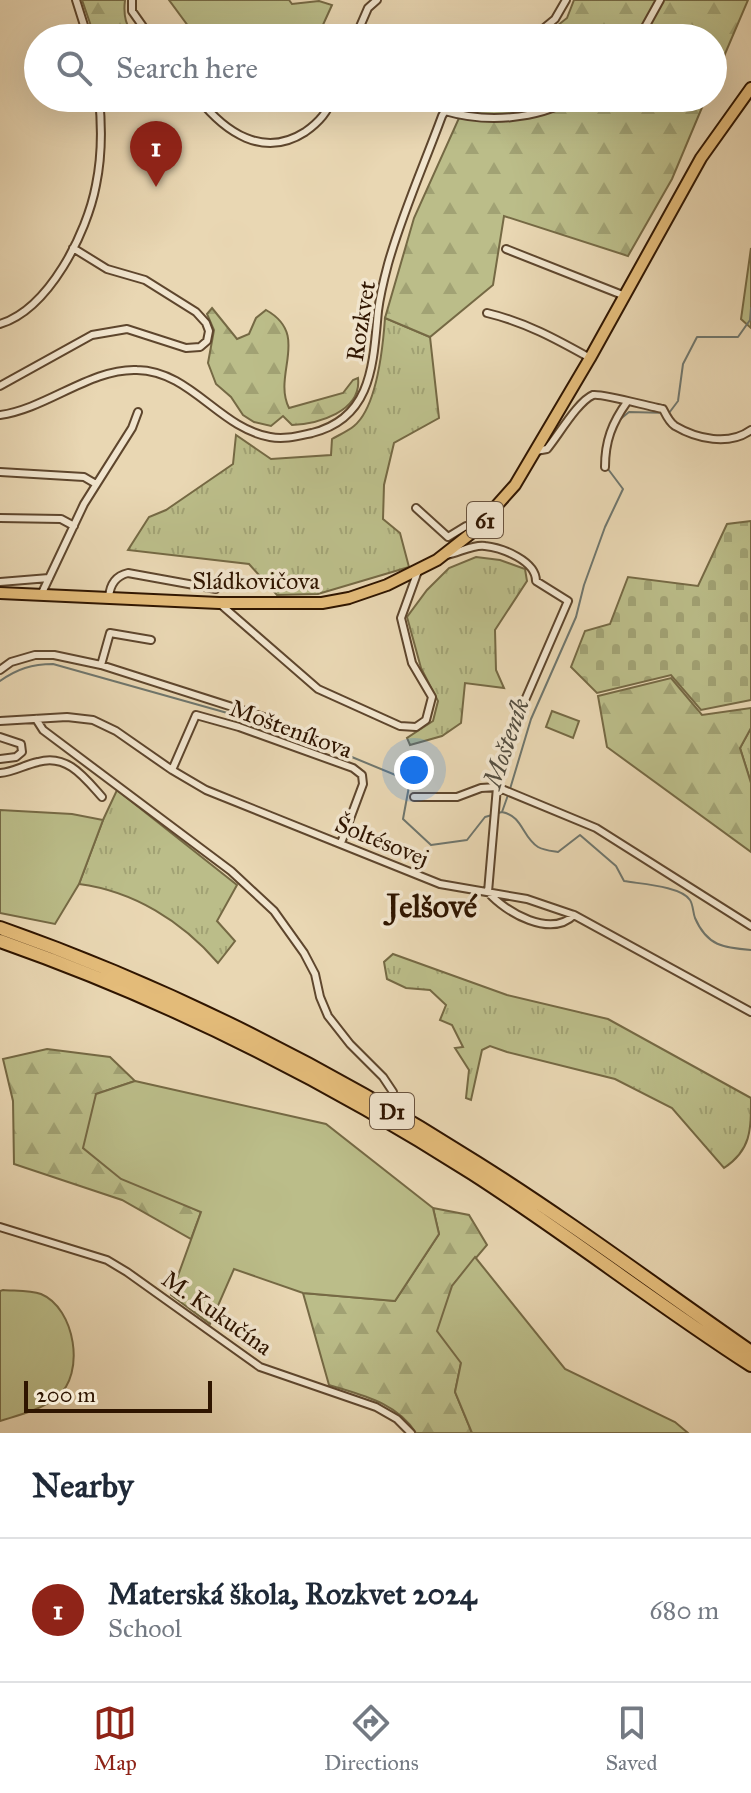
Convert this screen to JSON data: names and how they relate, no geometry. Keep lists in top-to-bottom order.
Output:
{
  "streets": {
    "highway": ["D1"],
    "main road": ["61", "Sládkovičova"],
    "street": [
      "Rozkvet",
      "Mošteníkova",
      "Šoltésovej",
      "M. Kukučína"
    ]
  },
  "crossings": [
    ["Mošteníkova", "Šoltésovej"]
  ],
  "districts": ["Jelšové"],
  "water": ["Mošteník"],
  "scale_bar": "200 m",
  "page": {
    "search": "Search here",
    "pins": "1",
    "scale": "200 m",
    "heading": "Nearby",
    "list": [
      {
        "mark": "1",
        "name": "Materská škola, Rozkvet 2024",
        "note": "School",
        "value": "680 m"
      }
    ],
    "nav": ["Map", "Directions", "Saved"]
  }
}
